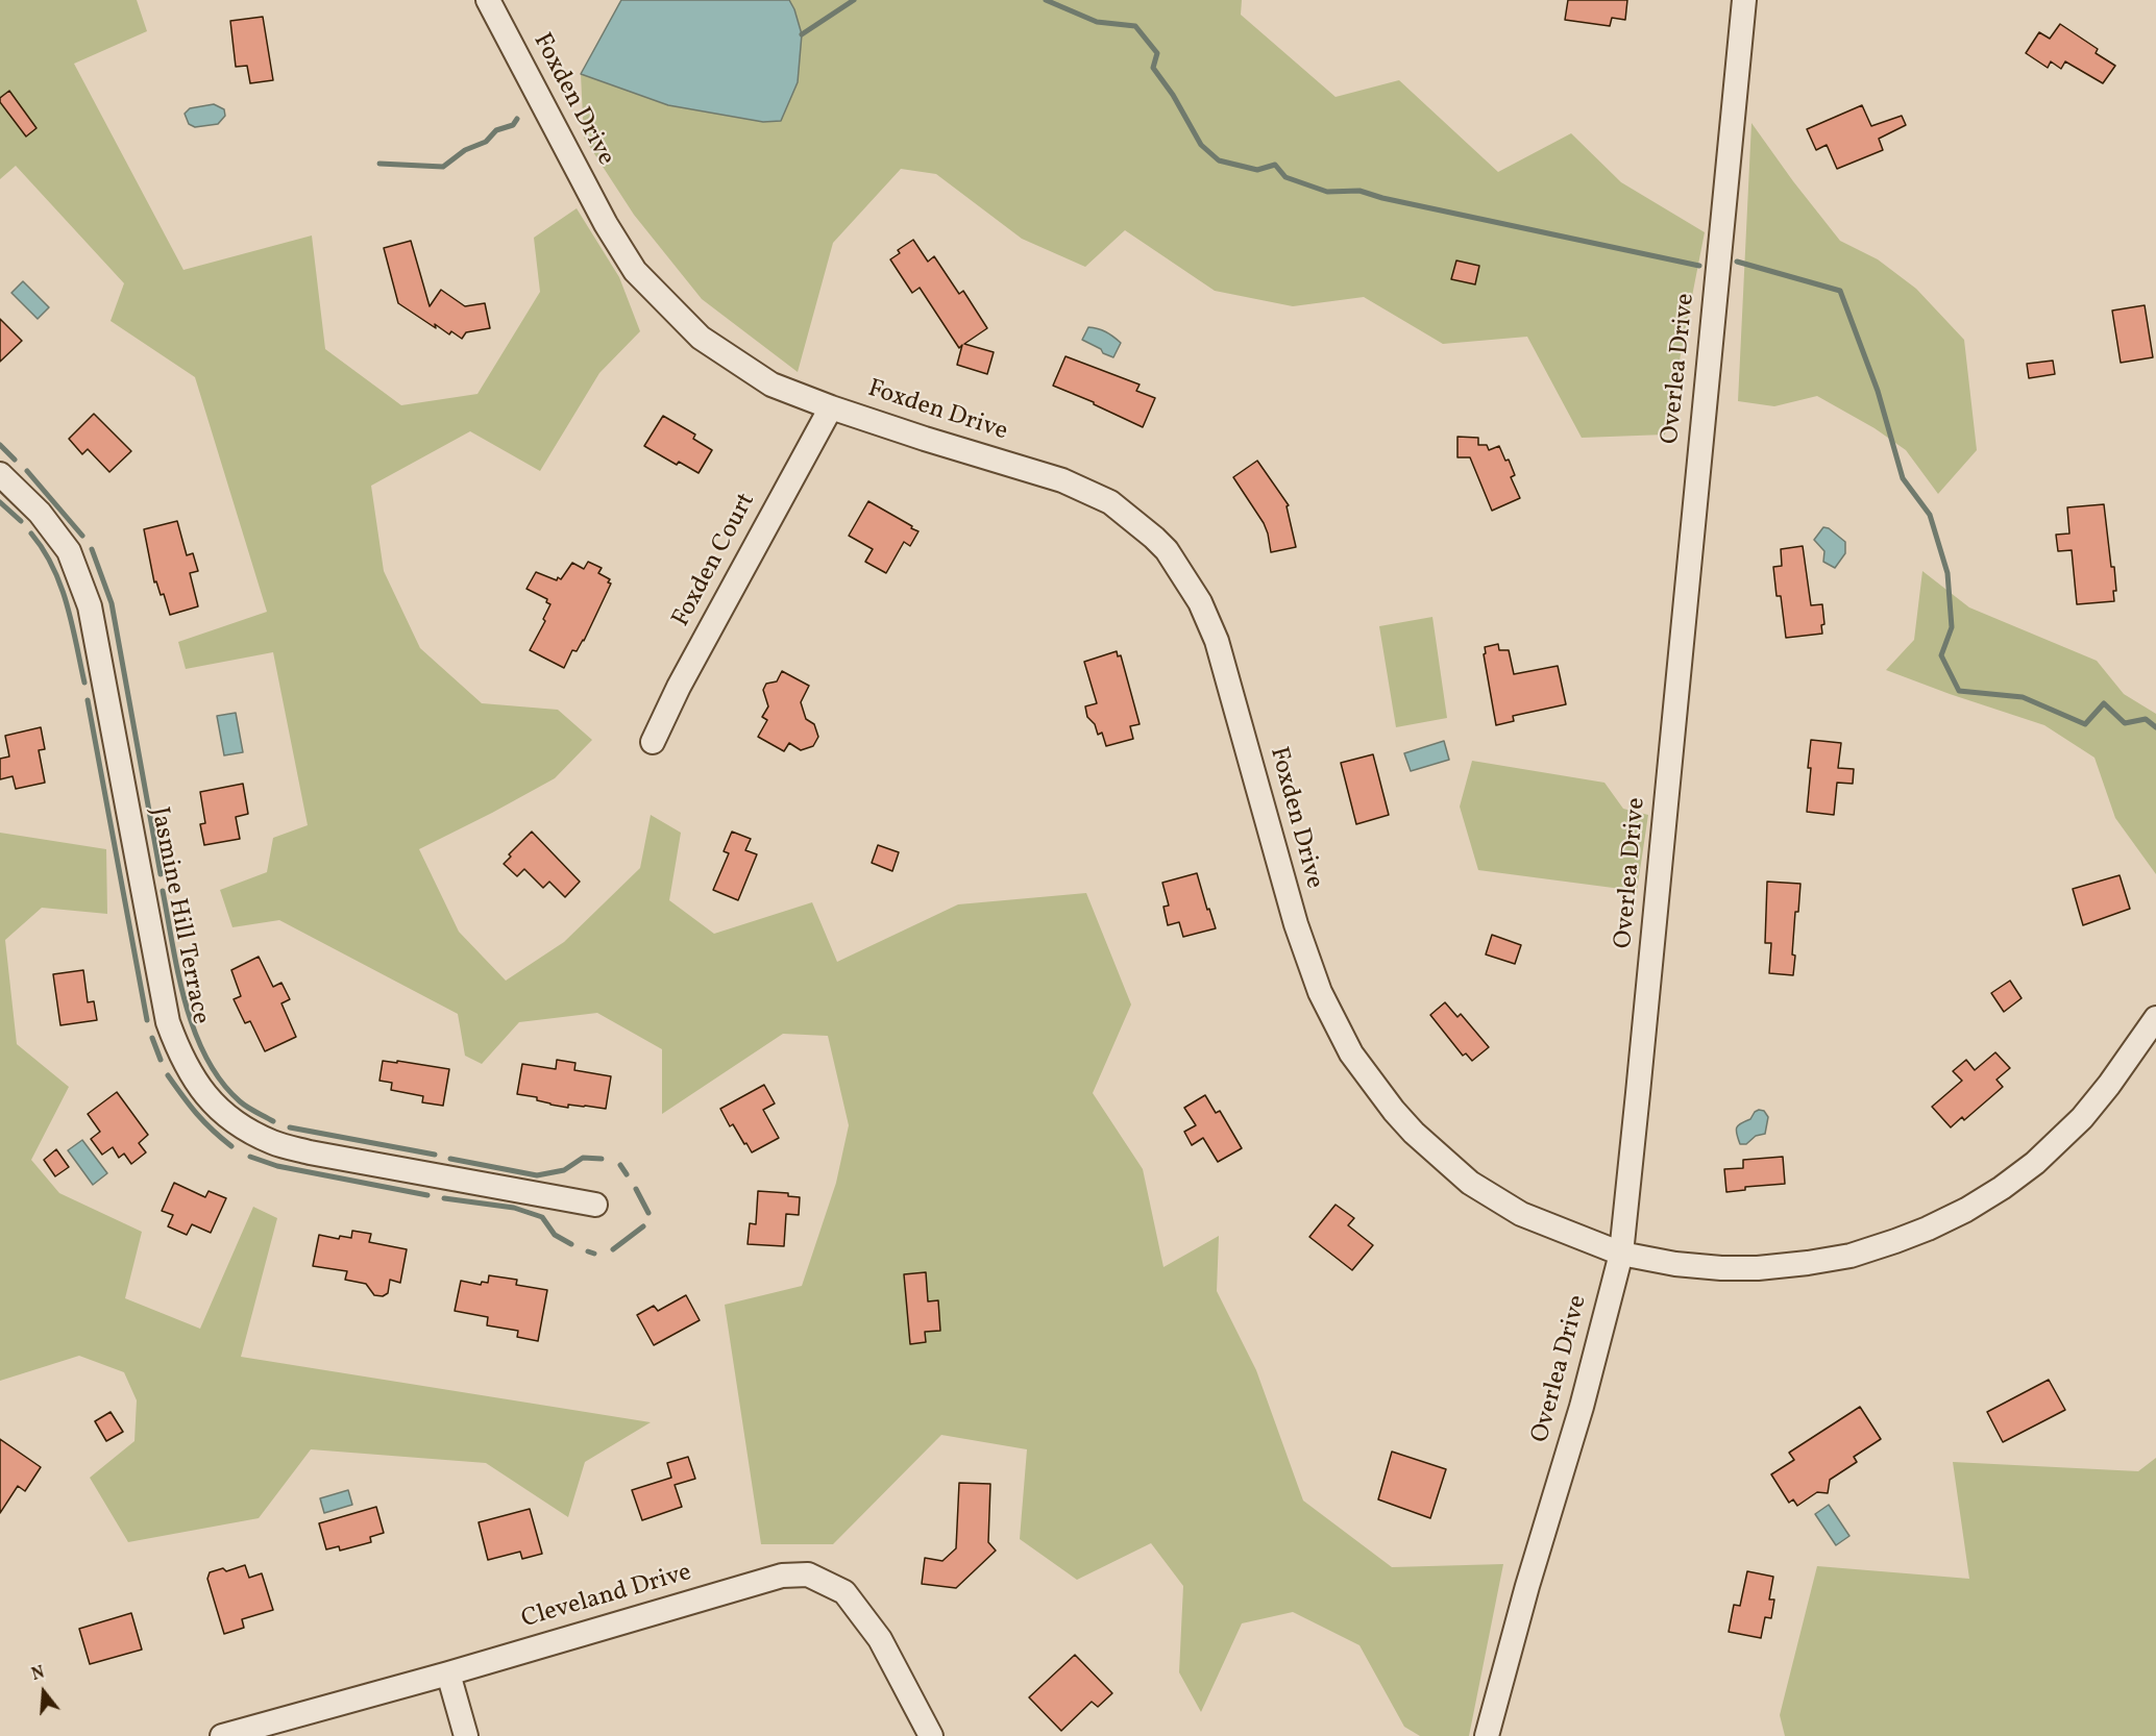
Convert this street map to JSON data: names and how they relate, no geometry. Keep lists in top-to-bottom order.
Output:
{
  "streets": {
    "street": [
      "Foxden Drive",
      "Overlea Drive",
      "Foxden Court",
      "Jasmine Hill Terrace",
      "Cleveland Drive"
    ]
  },
  "crossings": [
    ["Foxden Drive", "Overlea Drive"],
    ["Foxden Drive", "Foxden Court"]
  ],
  "north": "top"
}
